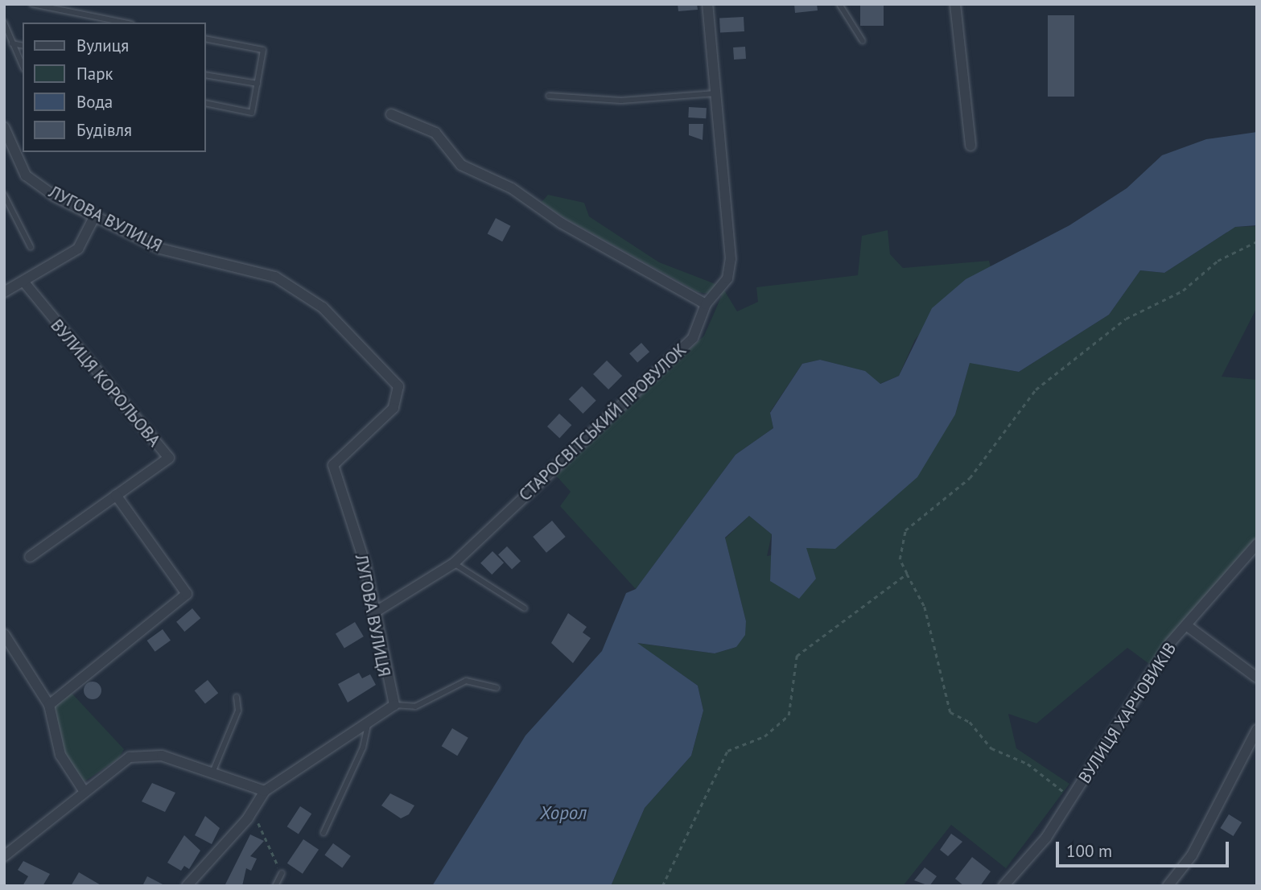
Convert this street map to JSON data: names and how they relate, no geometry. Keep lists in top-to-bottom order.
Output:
{
  "streets": {
    "street": [
      "ЛУГОВА ВУЛИЦЯ",
      "ВУЛИЦЯ КОРОЛЬОВА",
      "СТАРОСВІТСЬКИЙ ПРОВУЛОК",
      "ВУЛИЦЯ ХАРЧОВИКІВ"
    ]
  },
  "crossings": [
    ["ЛУГОВА ВУЛИЦЯ", "СТАРОСВІТСЬКИЙ ПРОВУЛОК"]
  ],
  "water": ["Хорол"],
  "legend": [
    "Вулиця",
    "Парк",
    "Вода",
    "Будівля"
  ],
  "scale_bar": "100 m"
}
